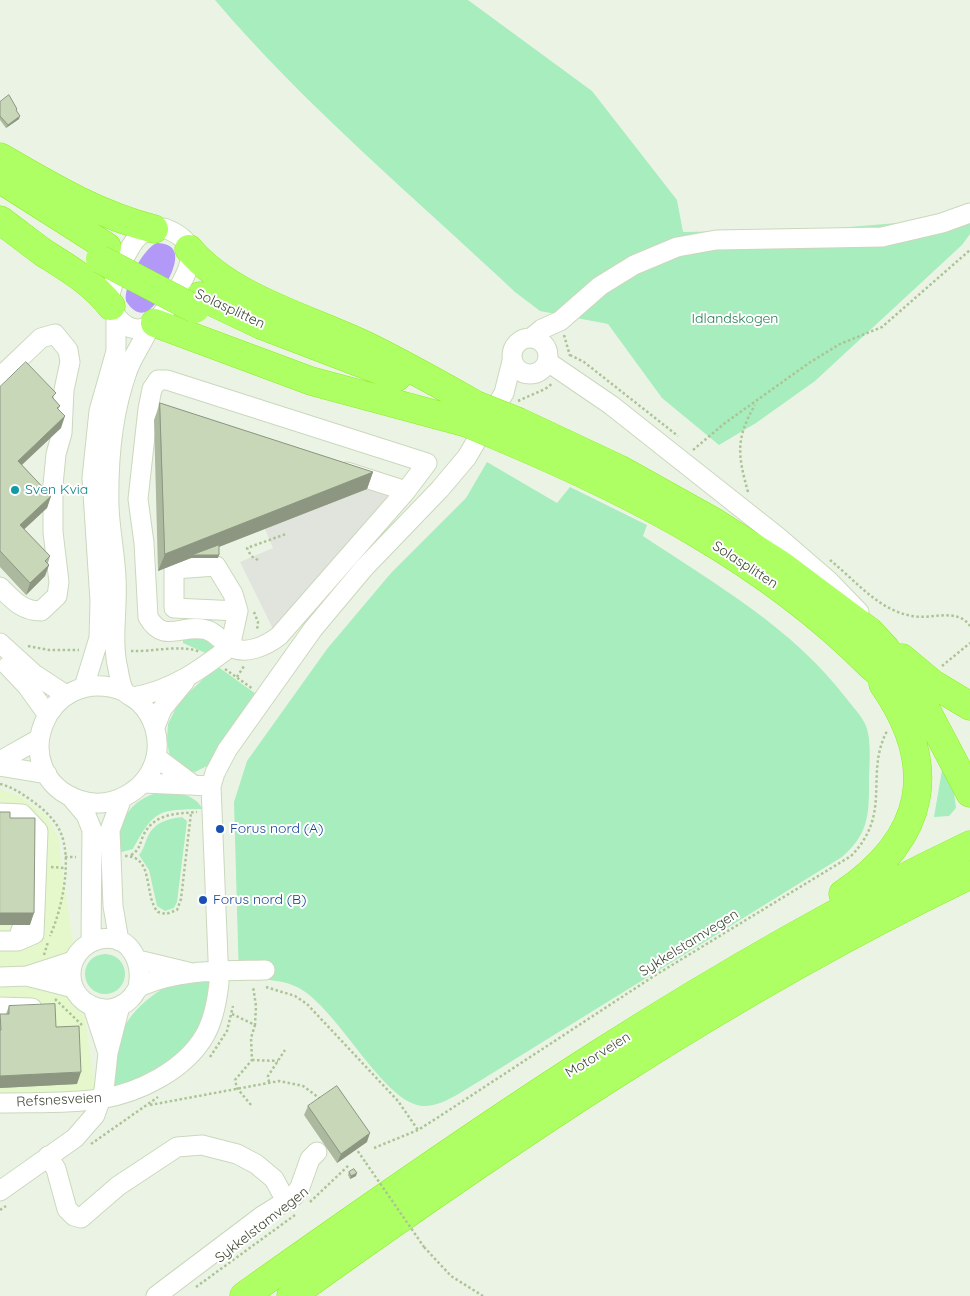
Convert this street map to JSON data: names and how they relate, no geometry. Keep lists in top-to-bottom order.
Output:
{
  "streets": {
    "highway": ["Solasplitten", "Motorveien"],
    "street": ["Refsnesveien"],
    "path": ["Sykkelstamvegen"]
  },
  "parks": ["Idlandskogen"],
  "places": ["Sven Kvia", "Forus nord (A)", "Forus nord (B)"]
}
